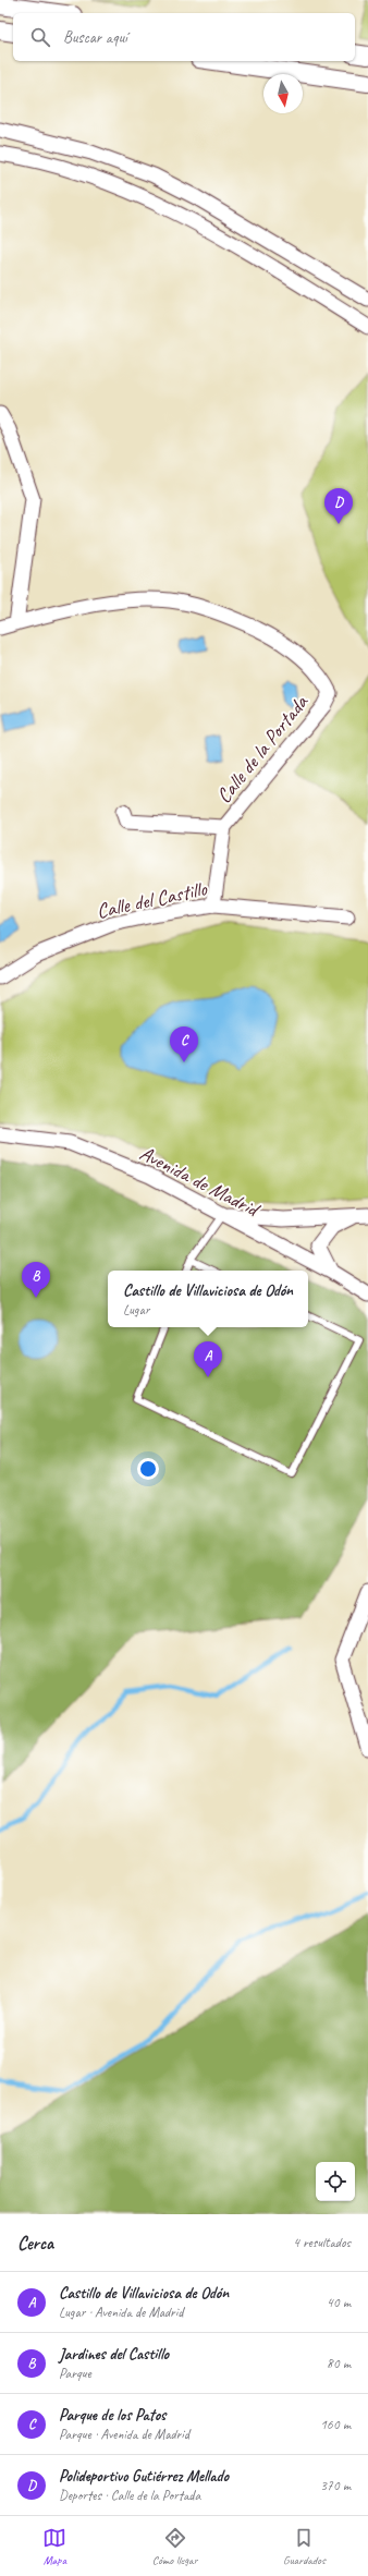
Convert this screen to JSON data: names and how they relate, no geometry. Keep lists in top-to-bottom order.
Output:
{
  "streets": {
    "street": ["Calle de la Portada", "Calle del Castillo", "Avenida de Madrid"]
  },
  "crossings": [
    ["Calle de la Portada", "Calle del Castillo"]
  ],
  "north": "bottom",
  "page": {
    "search": "Buscar aquí",
    "pins": [
      "D",
      "C",
      "B",
      "A"
    ],
    "popup": ["Castillo de Villaviciosa de Odón", "Lugar"],
    "heading": ["Cerca", "4 resultados"],
    "list": [
      {
        "mark": "A",
        "name": "Castillo de Villaviciosa de Odón",
        "note": "Lugar · Avenida de Madrid",
        "value": "40 m"
      },
      {
        "mark": "B",
        "name": "Jardines del Castillo",
        "note": "Parque",
        "value": "80 m"
      },
      {
        "mark": "C",
        "name": "Parque de los Patos",
        "note": "Parque · Avenida de Madrid",
        "value": "160 m"
      },
      {
        "mark": "D",
        "name": "Polideportivo Gutiérrez Mellado",
        "note": "Deportes · Calle de la Portada",
        "value": "370 m"
      }
    ],
    "nav": ["Mapa", "Cómo llegar", "Guardados"]
  }
}
